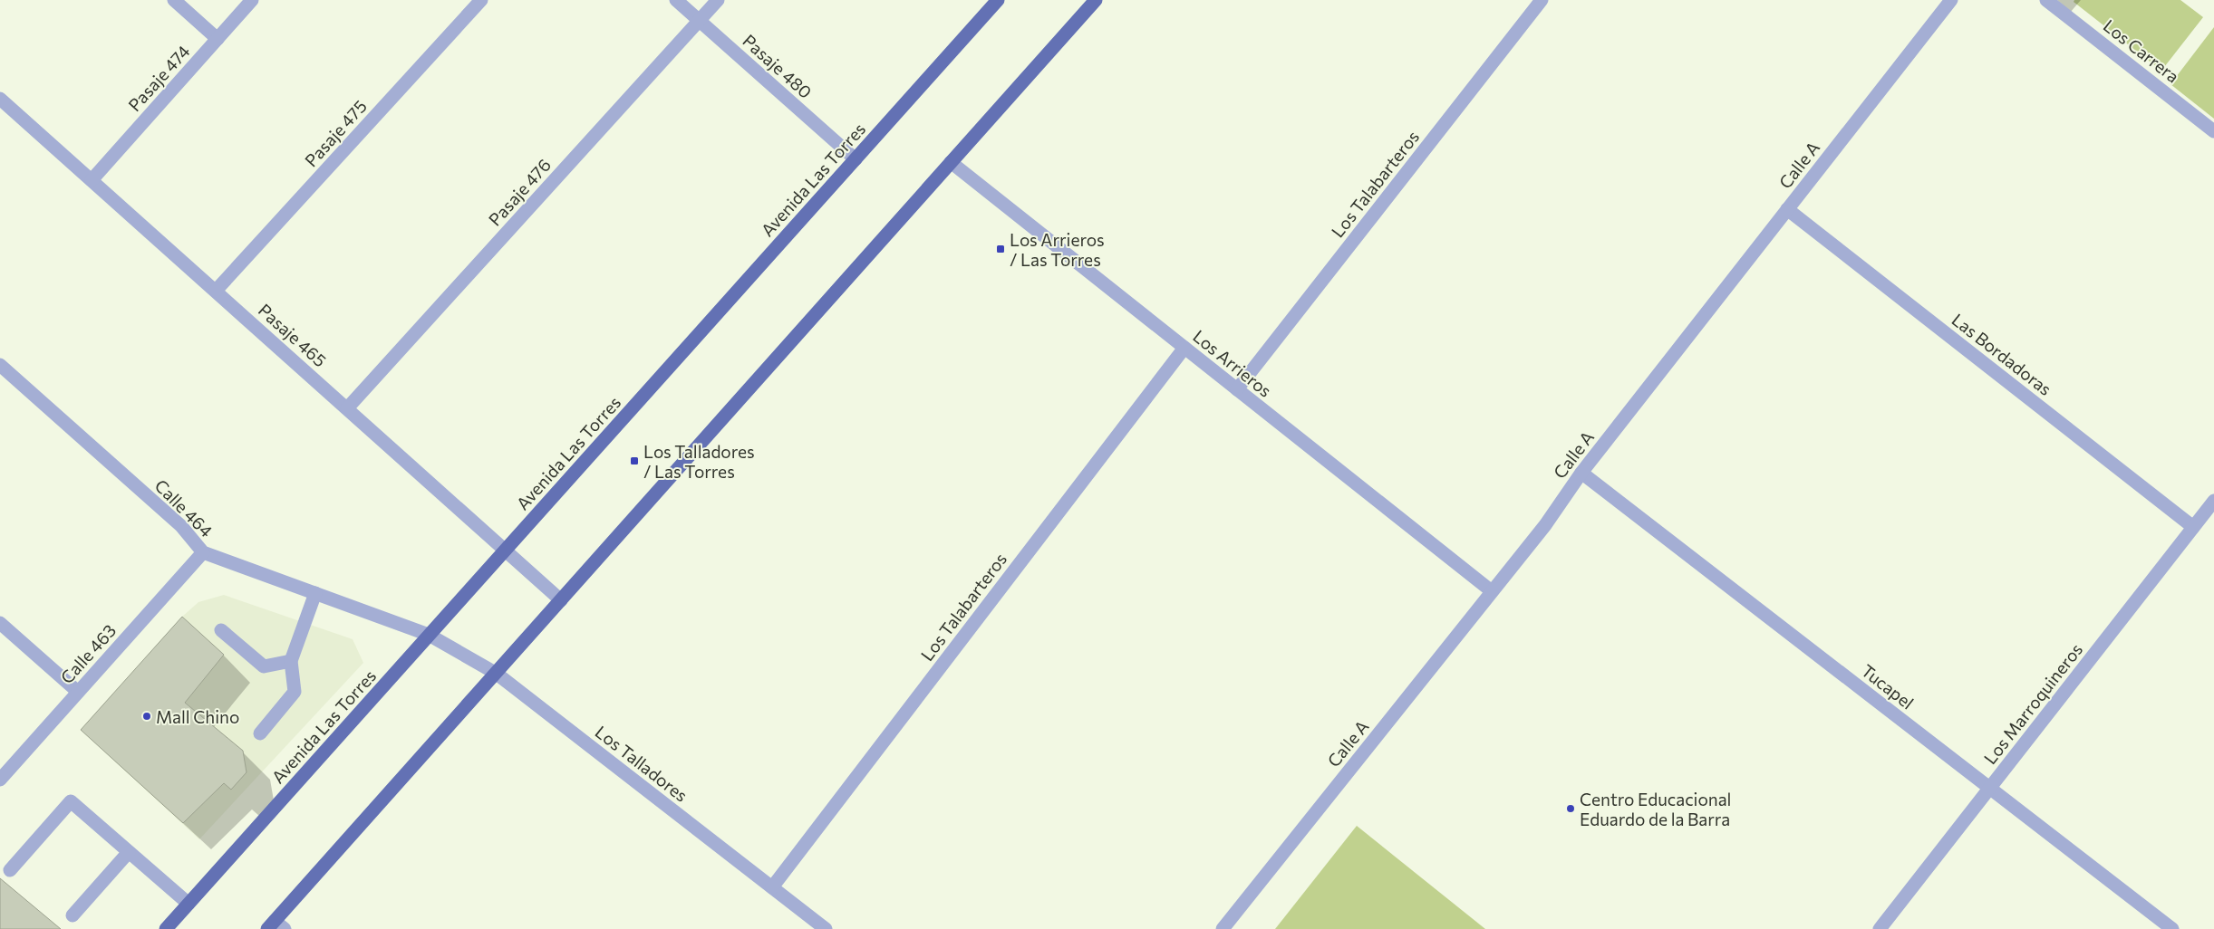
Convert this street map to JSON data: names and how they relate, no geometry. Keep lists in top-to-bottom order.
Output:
{
  "streets": {
    "main road": ["Avenida Las Torres"],
    "street": [
      "Los Carrera",
      "Pasaje 480",
      "Pasaje 474",
      "Pasaje 475",
      "Calle A",
      "Los Talabarteros",
      "Pasaje 476",
      "Pasaje 465",
      "Las Bordadoras",
      "Los Arrieros",
      "Calle 464",
      "Calle 463",
      "Tucapel",
      "Los Marroquineros",
      "Los Talladores"
    ]
  },
  "crossings": [
    ["Pasaje 480", "Avenida Las Torres"],
    ["Pasaje 480", "Pasaje 476"],
    ["Pasaje 474", "Pasaje 465"],
    ["Pasaje 475", "Pasaje 465"],
    ["Calle A", "Las Bordadoras"],
    ["Calle A", "Los Arrieros"],
    ["Calle A", "Tucapel"],
    ["Avenida Las Torres", "Pasaje 465"],
    ["Avenida Las Torres", "Calle 464"],
    ["Avenida Las Torres", "Los Talladores"],
    ["Los Talabarteros", "Los Arrieros"],
    ["Los Talabarteros", "Los Talladores"],
    ["Pasaje 476", "Pasaje 465"],
    ["Las Bordadoras", "Los Marroquineros"],
    ["Calle 464", "Calle 463"],
    ["Calle 464", "Los Talladores"],
    ["Tucapel", "Los Marroquineros"]
  ],
  "places": {
    "transit": ["Los Arrieros / Las Torres", "Los Talladores / Las Torres"],
    "other": ["Mall Chino", "Centro Educacional Eduardo de la Barra"]
  }
}
